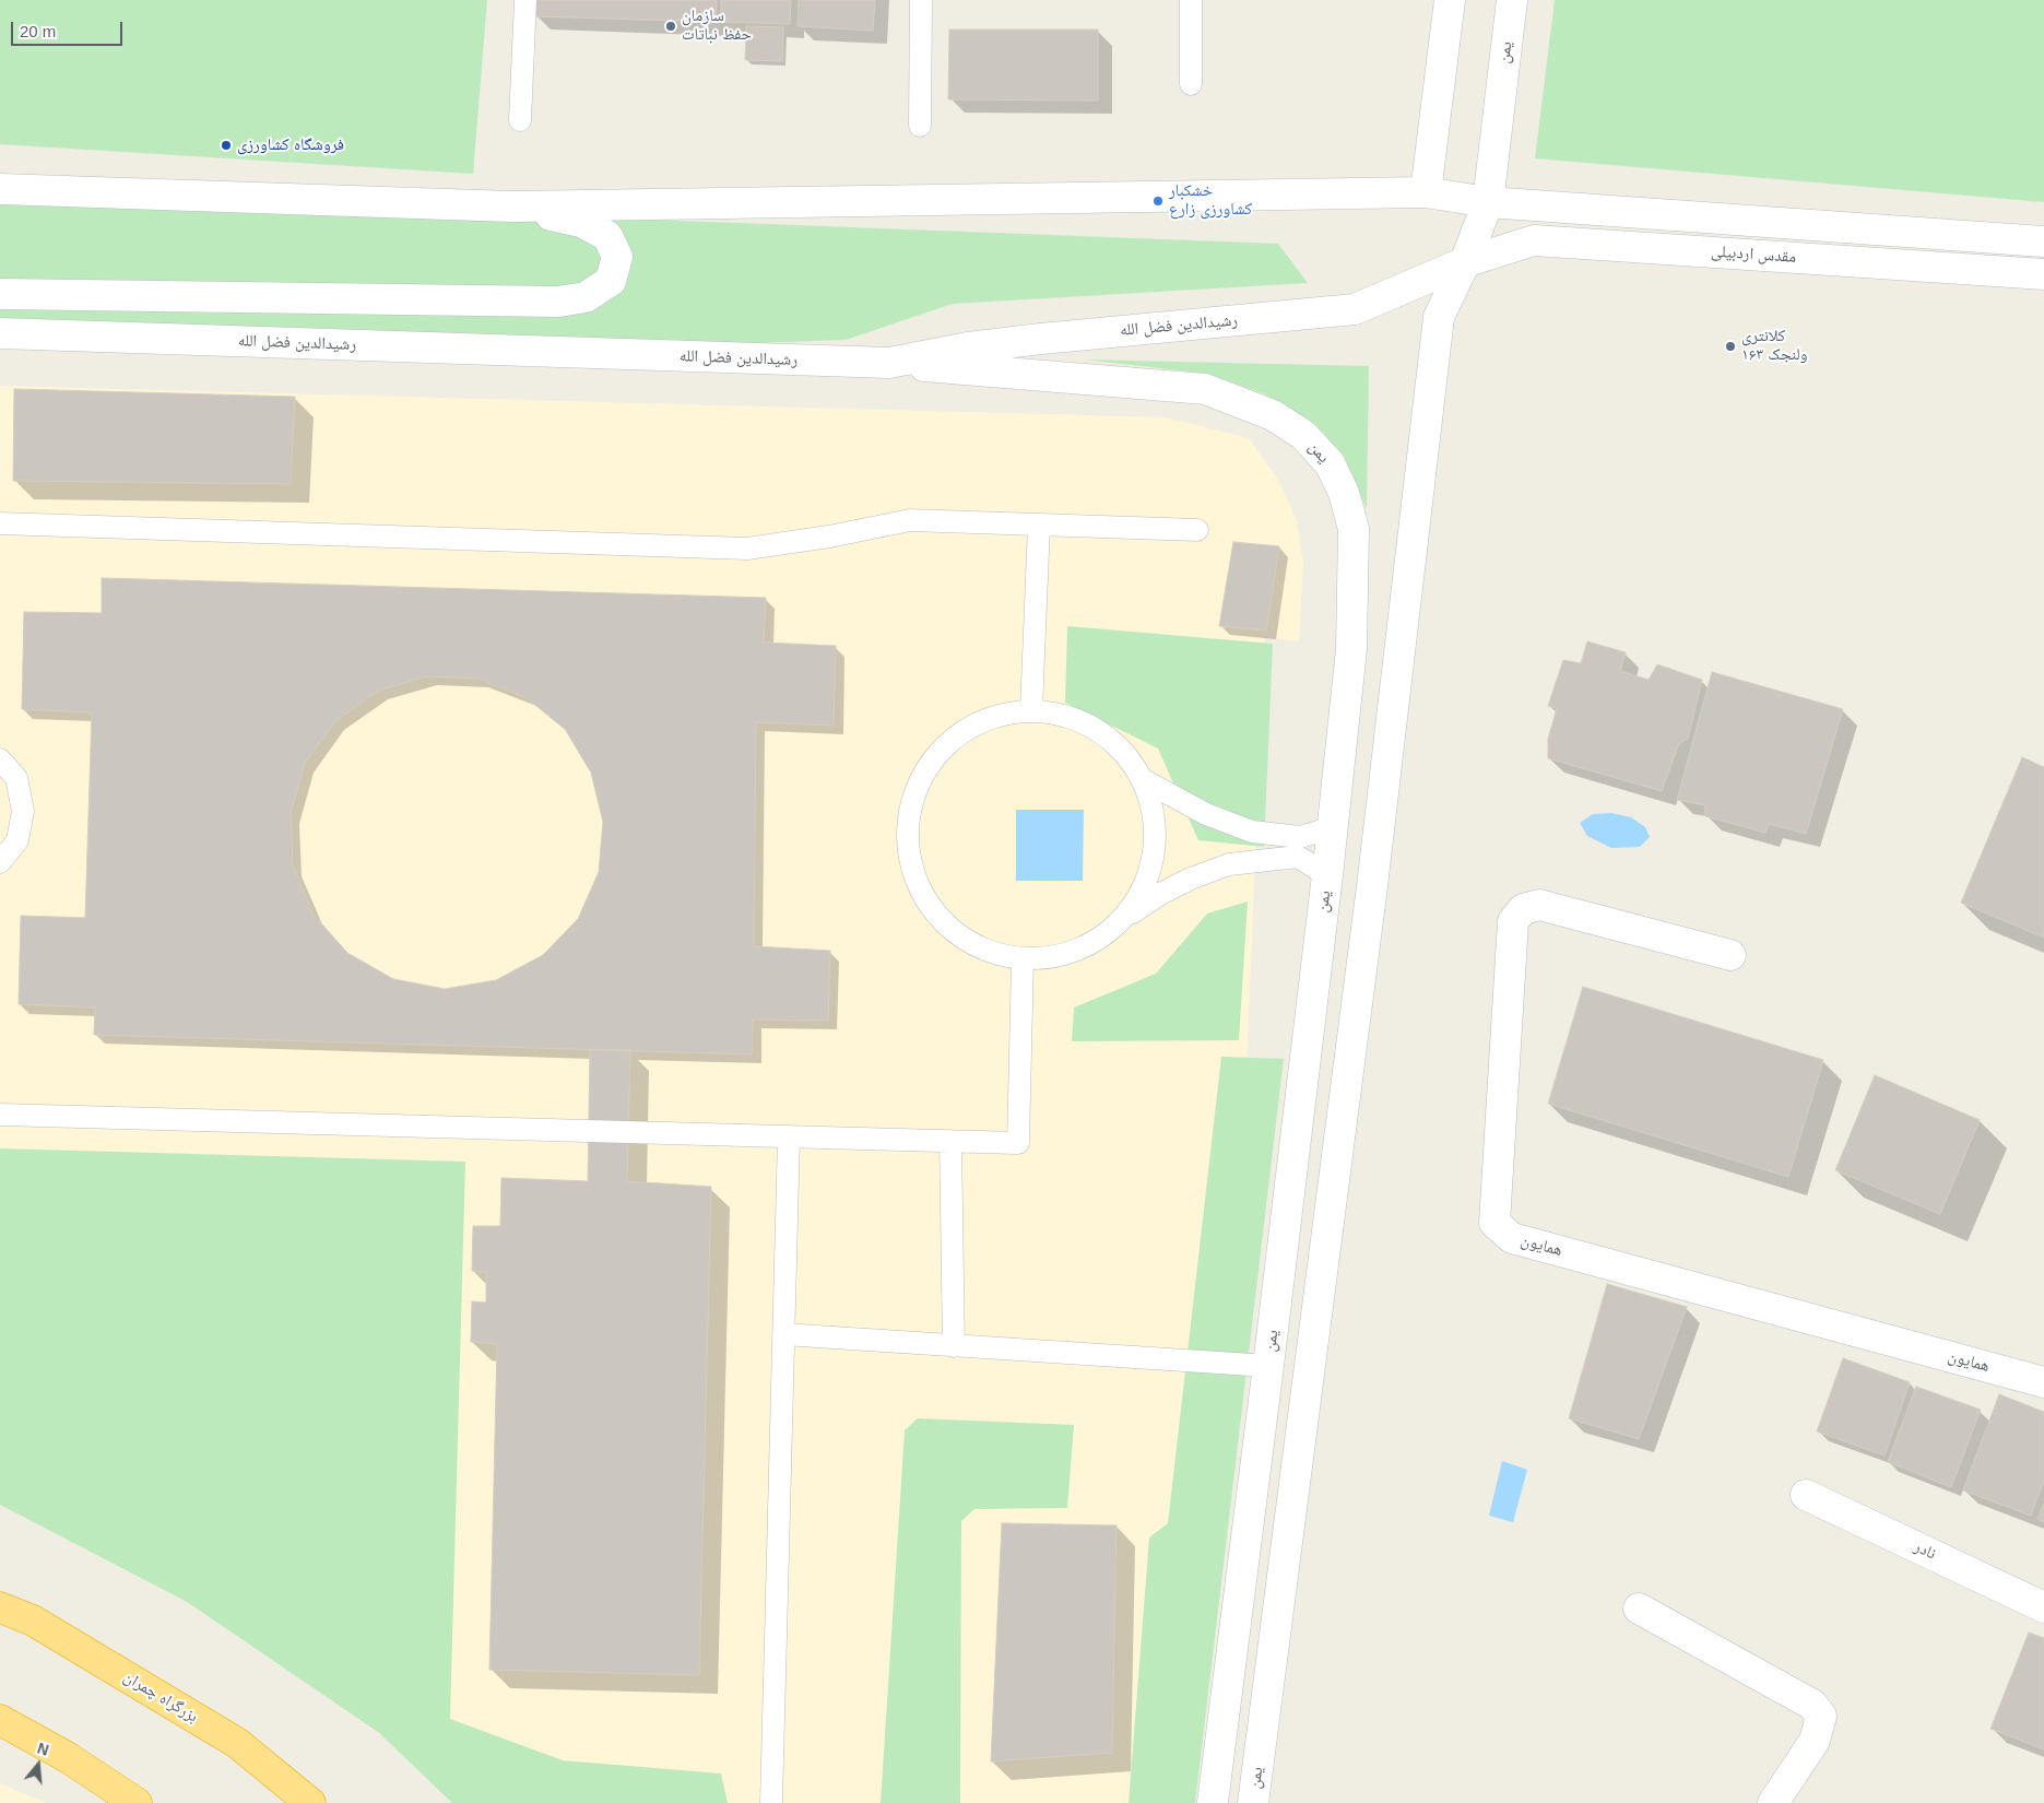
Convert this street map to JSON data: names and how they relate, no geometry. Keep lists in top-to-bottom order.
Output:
{
  "streets": {
    "highway": ["بزرگراه چمران"],
    "main road": [
      "یمن",
      "مقدس اردبیلی",
      "رشیدالدین فضل الله",
      "همایون",
      "نادر"
    ]
  },
  "crossings": [
    ["یمن", "مقدس اردبیلی"],
    ["یمن", "رشیدالدین فضل الله"],
    ["مقدس اردبیلی", "رشیدالدین فضل الله"]
  ],
  "places": [
    "سازمان حفظ نباتات",
    "فروشگاه کشاورزی",
    "خشکبار کشاورزی زارع",
    "کلانتری ۱۶۳ ولنجک"
  ],
  "scale_bar": "20 m",
  "north": "top"
}
